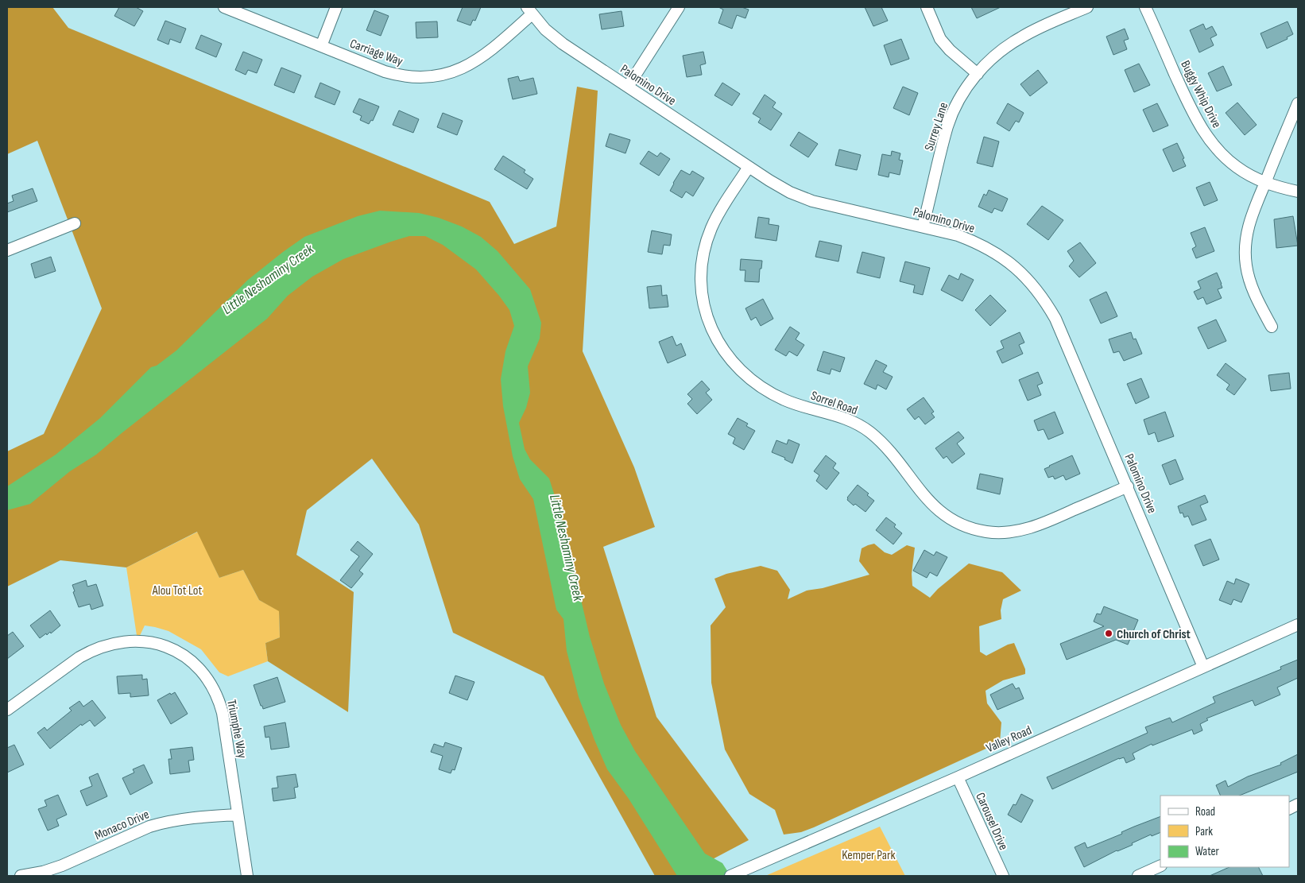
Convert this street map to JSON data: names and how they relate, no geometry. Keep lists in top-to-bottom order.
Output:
{
  "streets": {
    "street": [
      "Carriage Way",
      "Palomino Drive",
      "Buggy Whip Drive",
      "Surrey Lane",
      "Sorrel Road",
      "Triumphe Way",
      "Valley Road",
      "Carousel Drive",
      "Monaco Drive"
    ]
  },
  "crossings": [
    ["Carriage Way", "Palomino Drive"],
    ["Palomino Drive", "Surrey Lane"],
    ["Palomino Drive", "Sorrel Road"],
    ["Palomino Drive", "Valley Road"],
    ["Triumphe Way", "Monaco Drive"],
    ["Valley Road", "Carousel Drive"]
  ],
  "water": ["Little Neshaminy Creek"],
  "parks": ["Alou Tot Lot", "Kemper Park"],
  "places": ["Church of Christ"],
  "legend": ["Road", "Park", "Water"]
}
